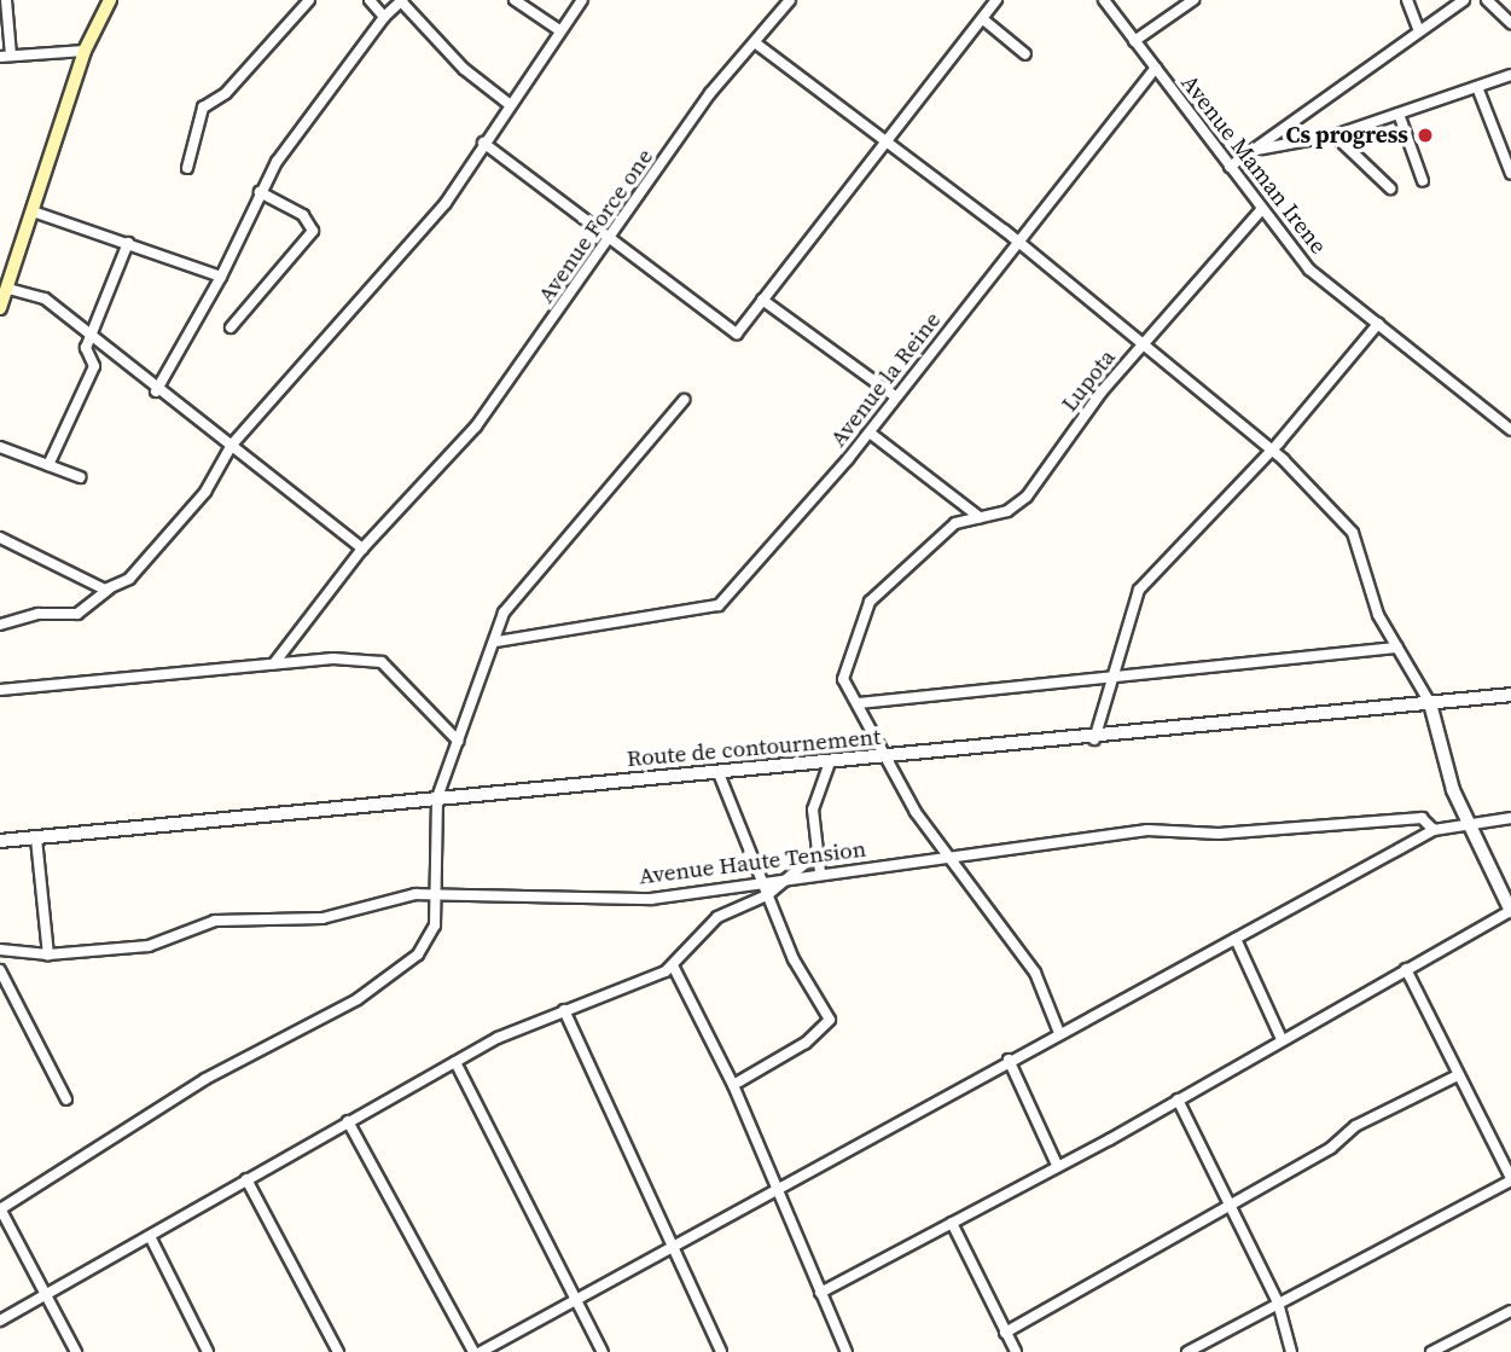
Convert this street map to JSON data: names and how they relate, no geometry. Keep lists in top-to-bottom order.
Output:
{
  "streets": {
    "street": [
      "Avenue Maman Irene",
      "Avenue Force one",
      "Avenue la Reine",
      "Lupota",
      "Route de contournement",
      "Avenue Haute Tension"
    ]
  },
  "crossings": [
    ["Avenue Maman Irene", "Avenue la Reine"],
    ["Avenue Maman Irene", "Lupota"],
    ["Lupota", "Route de contournement"],
    ["Lupota", "Avenue Haute Tension"]
  ],
  "places": ["Cs progress"]
}
